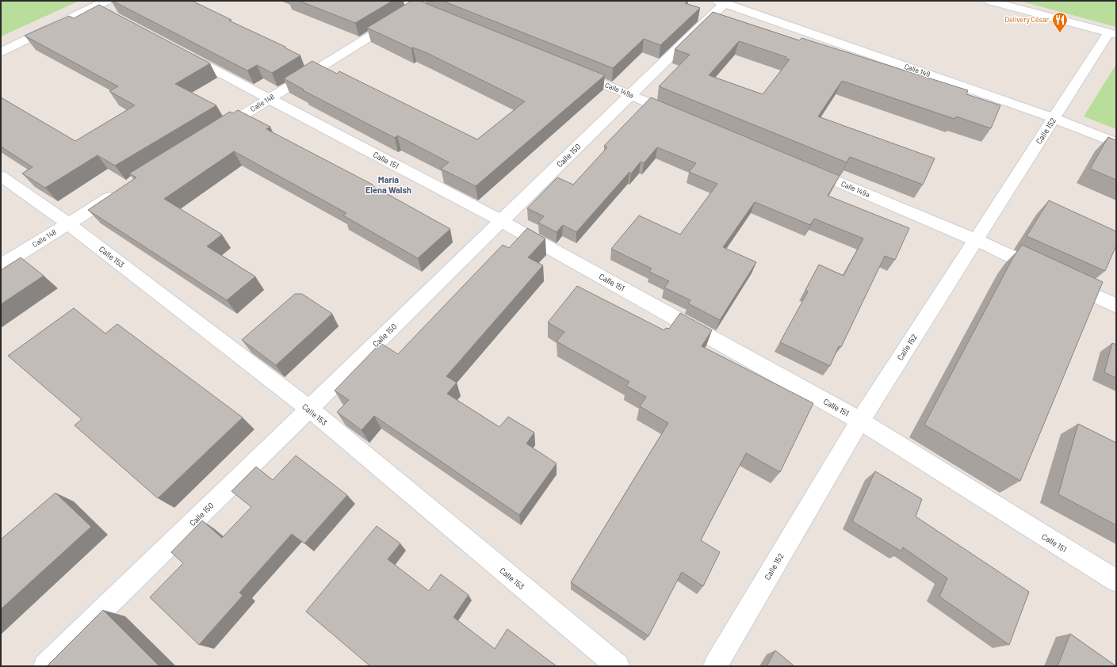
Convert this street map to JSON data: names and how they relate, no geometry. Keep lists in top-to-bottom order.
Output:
{
  "streets": {
    "street": [
      "Calle 149",
      "Calle 149a",
      "Calle 148",
      "Calle 152",
      "Calle 150",
      "Calle 151",
      "Calle 153"
    ]
  },
  "crossings": [
    ["Calle 149", "Calle 152"],
    ["Calle 149", "Calle 150"],
    ["Calle 149a", "Calle 152"],
    ["Calle 149a", "Calle 150"],
    ["Calle 148", "Calle 151"],
    ["Calle 148", "Calle 153"],
    ["Calle 152", "Calle 151"],
    ["Calle 150", "Calle 151"],
    ["Calle 150", "Calle 153"]
  ],
  "districts": ["María Elena Walsh"],
  "places": {
    "restaurant": ["Delivery César"]
  }
}
